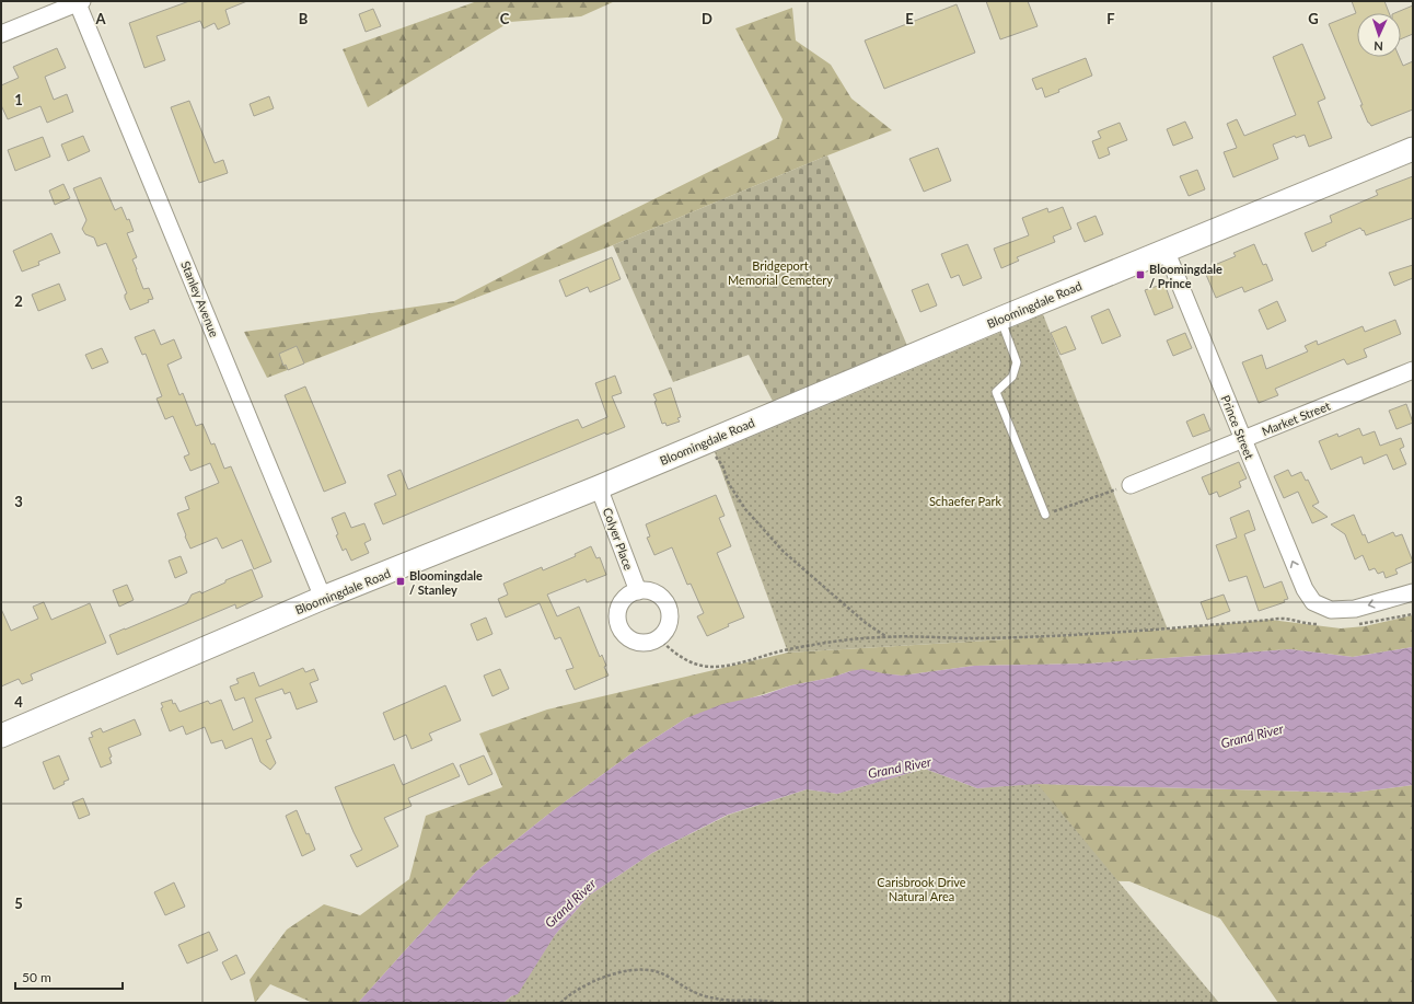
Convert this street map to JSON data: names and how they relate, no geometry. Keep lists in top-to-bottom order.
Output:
{
  "streets": {
    "main road": ["Bloomingdale Road"],
    "street": [
      "Stanley Avenue",
      "Market Street",
      "Prince Street",
      "Colyer Place"
    ]
  },
  "crossings": [
    ["Stanley Avenue", "Bloomingdale Road"],
    ["Bloomingdale Road", "Prince Street"],
    ["Bloomingdale Road", "Colyer Place"],
    ["Market Street", "Prince Street"]
  ],
  "one_way": ["Prince Street"],
  "water": ["Grand River"],
  "parks": ["Bridgeport Memorial Cemetery", "Schaefer Park", "Carisbrook Drive Natural Area"],
  "places": {
    "transit": ["Bloomingdale / Prince", "Bloomingdale / Stanley"]
  },
  "scale_bar": "50 m",
  "north": "bottom",
  "grid": {
    "columns": [
      "A",
      "B",
      "C",
      "D",
      "E",
      "F",
      "G"
    ],
    "rows": [
      "1",
      "2",
      "3",
      "4",
      "5"
    ]
  }
}
